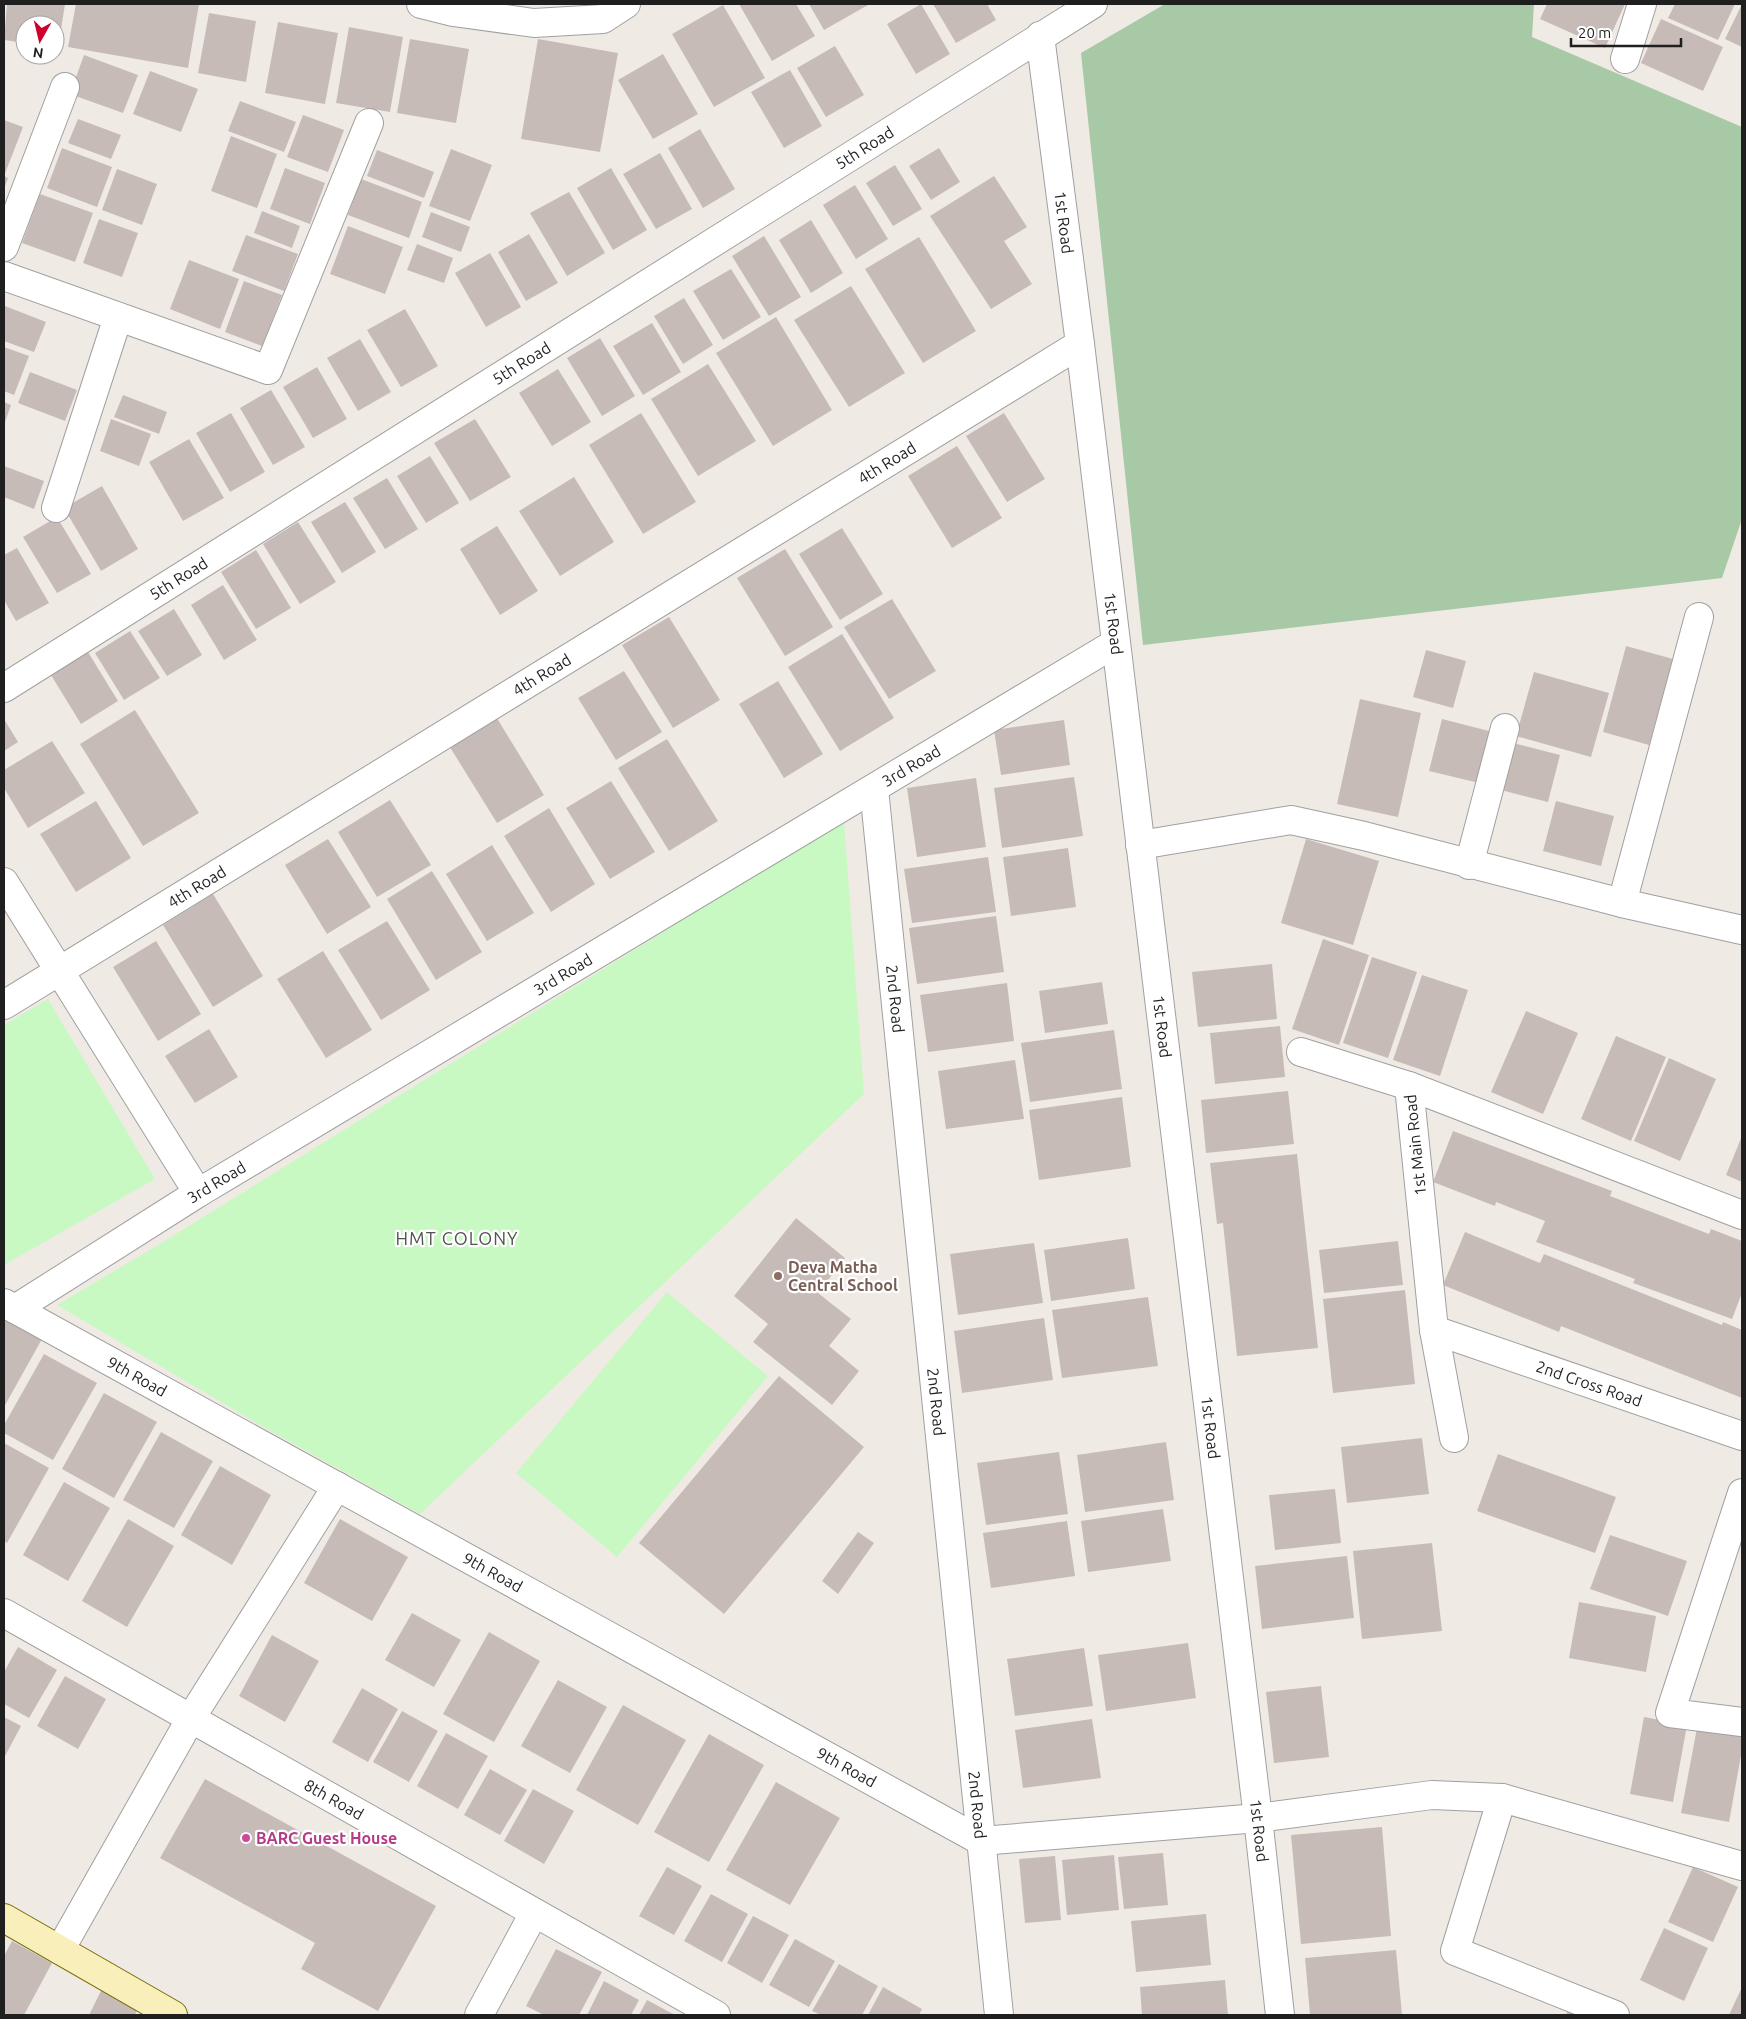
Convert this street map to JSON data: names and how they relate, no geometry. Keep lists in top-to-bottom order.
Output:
{
  "streets": {
    "street": [
      "5th Road",
      "1st Road",
      "4th Road",
      "3rd Road",
      "2nd Road",
      "1st Main Road",
      "9th Road",
      "2nd Cross Road",
      "8th Road"
    ]
  },
  "crossings": [
    ["5th Road", "1st Road"],
    ["1st Road", "4th Road"],
    ["1st Road", "3rd Road"],
    ["3rd Road", "2nd Road"],
    ["3rd Road", "9th Road"],
    ["2nd Road", "9th Road"],
    ["1st Main Road", "2nd Cross Road"]
  ],
  "districts": ["HMT COLONY"],
  "places": ["Deva Matha Central School", "BARC Guest House"],
  "scale_bar": "20 m",
  "north": "bottom"
}
